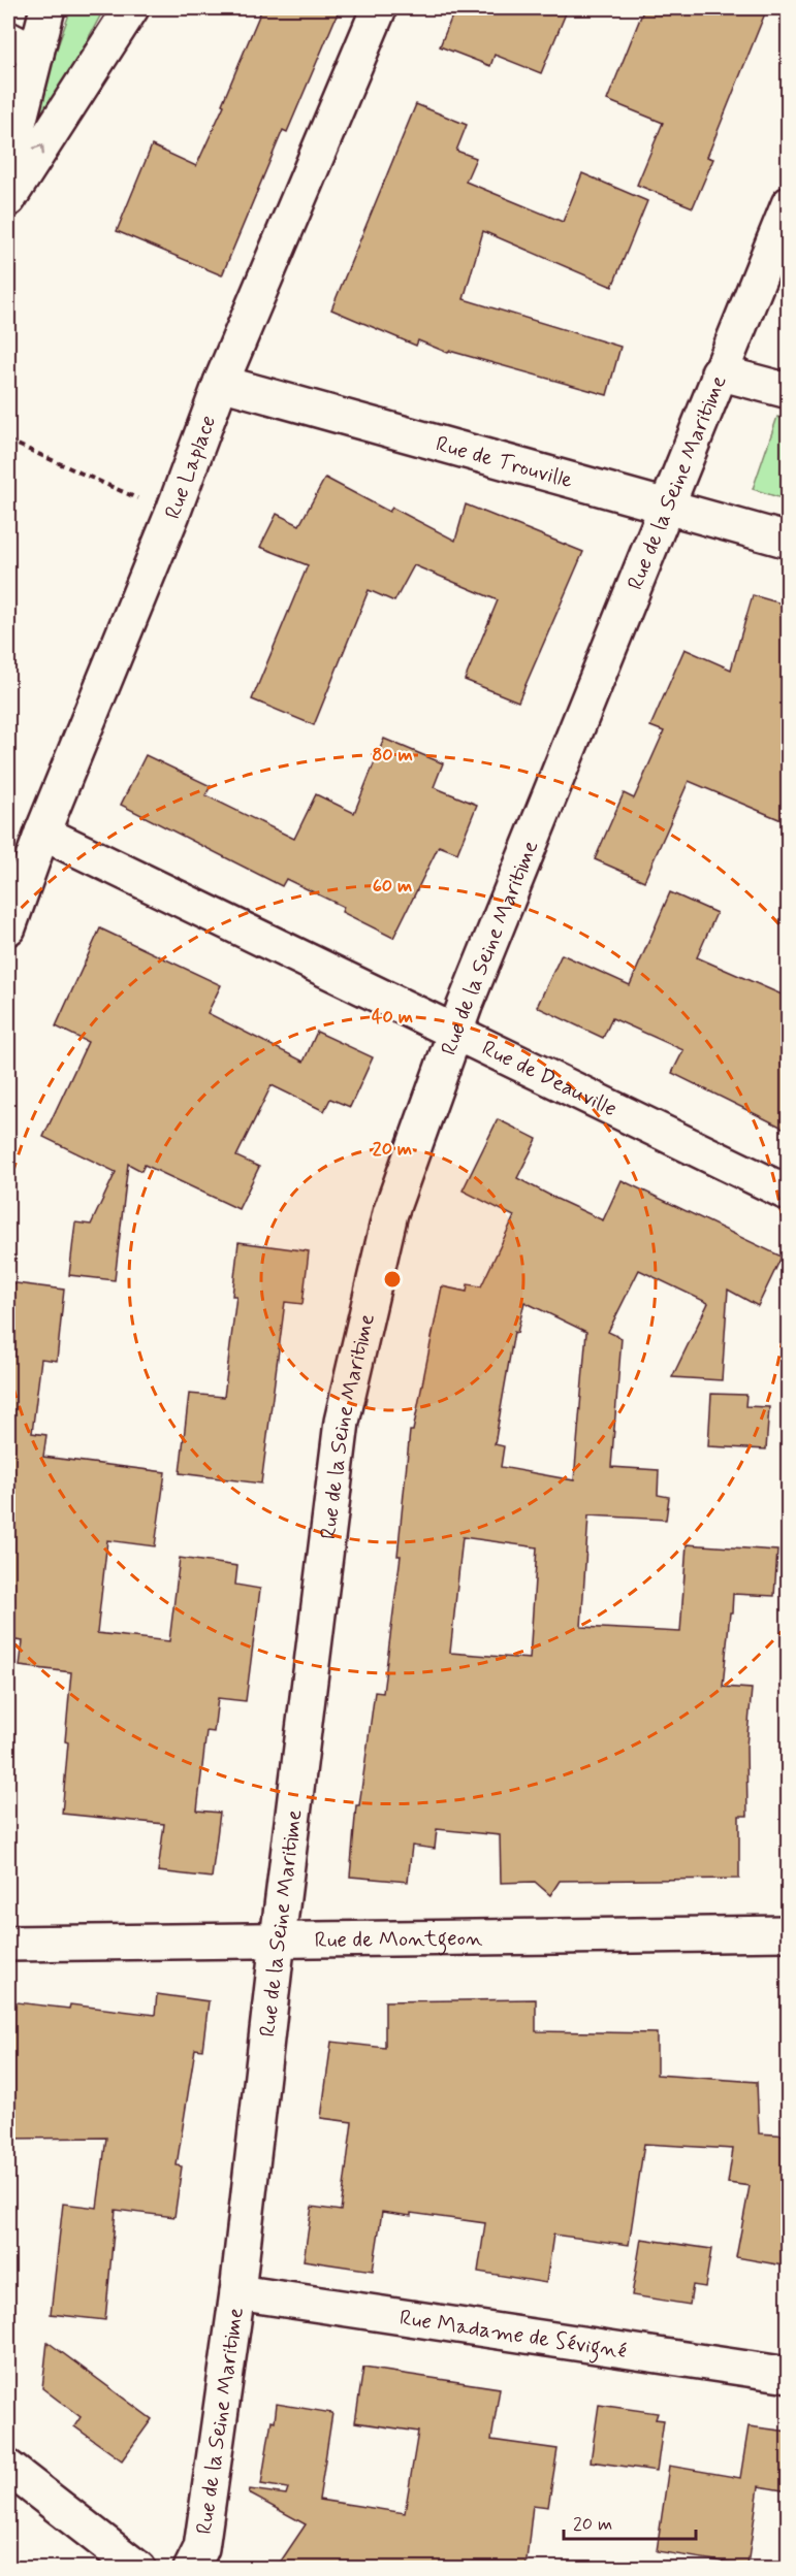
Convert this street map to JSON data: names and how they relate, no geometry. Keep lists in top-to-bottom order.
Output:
{
  "streets": {
    "street": [
      "Rue de Trouville",
      "Rue Laplace",
      "Rue de la Seine Maritime",
      "Rue de Deauville",
      "Rue de Montgeon",
      "Rue Madame de Sévigné"
    ]
  },
  "crossings": [
    ["Rue de Trouville", "Rue Laplace"],
    ["Rue de Trouville", "Rue de la Seine Maritime"],
    ["Rue Laplace", "Rue de Deauville"],
    ["Rue de la Seine Maritime", "Rue de Deauville"],
    ["Rue de la Seine Maritime", "Rue de Montgeon"],
    ["Rue de la Seine Maritime", "Rue Madame de Sévigné"]
  ],
  "scale_bar": "20 m",
  "rings": [
    "80 m",
    "60 m",
    "40 m",
    "20 m"
  ]
}
